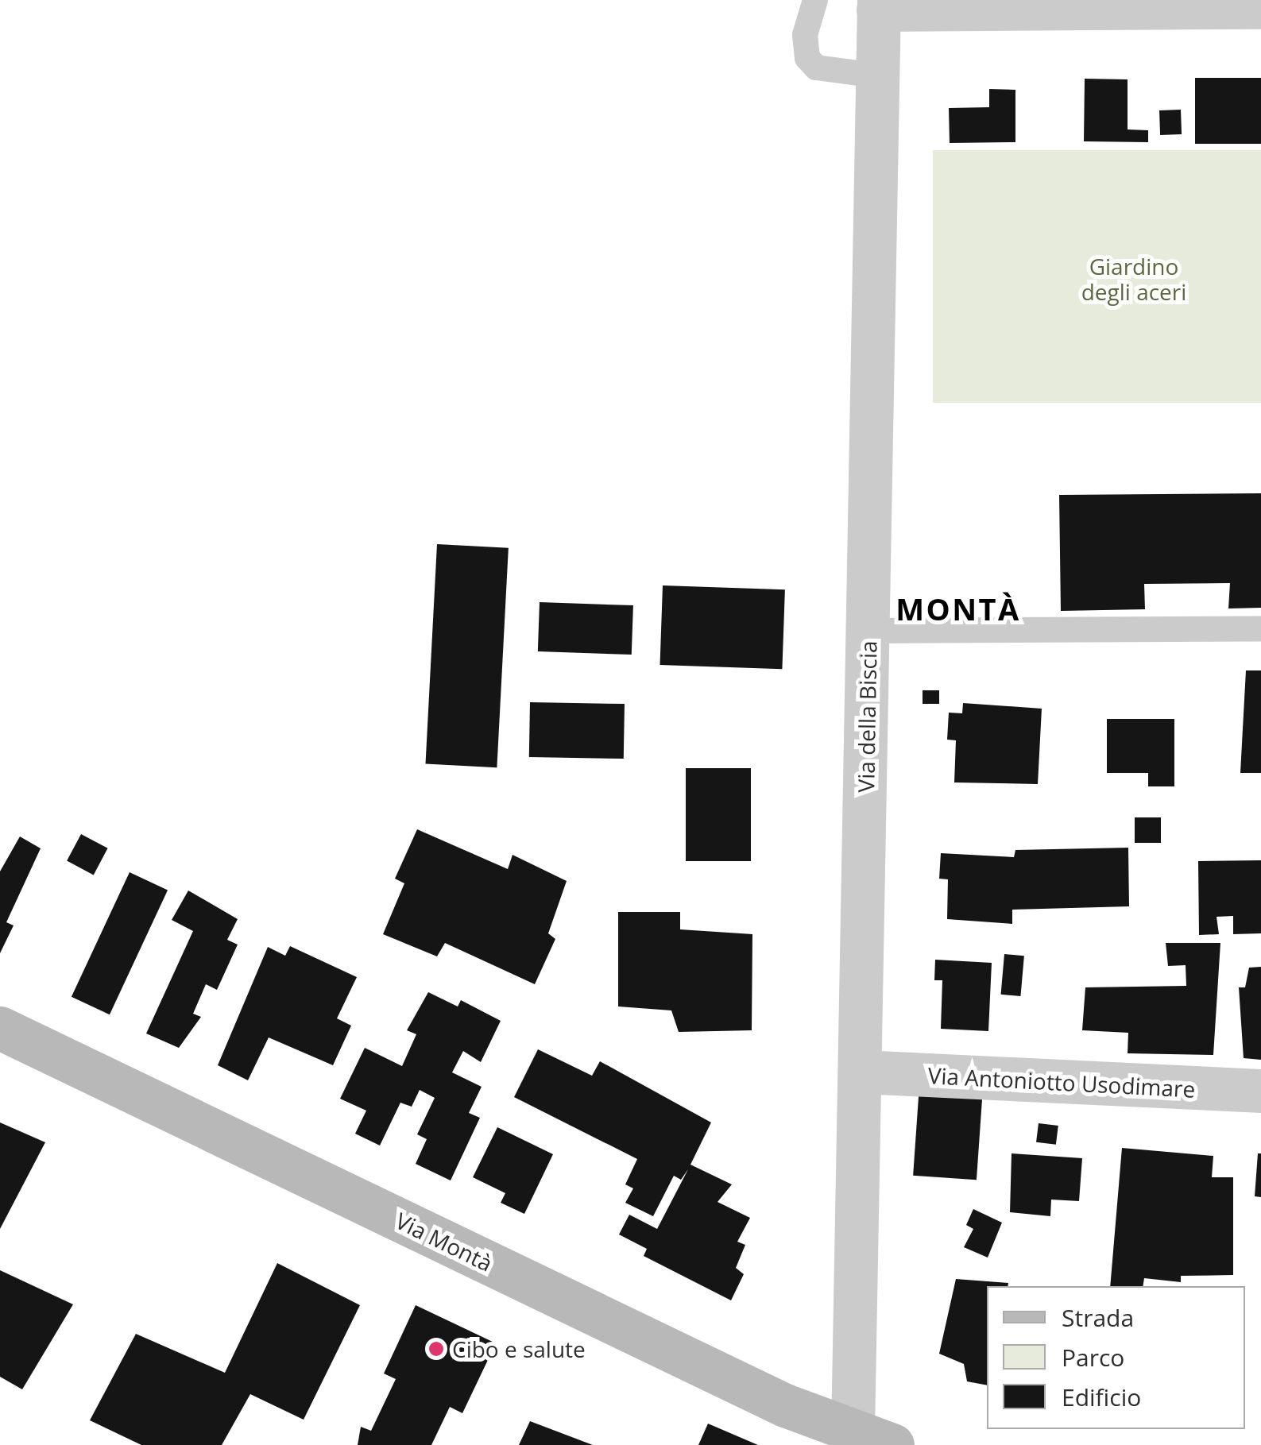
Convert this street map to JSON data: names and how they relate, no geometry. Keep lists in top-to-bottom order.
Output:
{
  "streets": {
    "main road": ["Via Montà"],
    "street": ["Via della Biscia", "Via Antoniotto Usodimare"]
  },
  "crossings": [
    ["Via della Biscia", "Via Antoniotto Usodimare"],
    ["Via della Biscia", "Via Montà"]
  ],
  "districts": ["MONTÀ"],
  "parks": ["Giardino degli aceri"],
  "places": ["Cibo e salute"],
  "legend": ["Strada", "Parco", "Edificio"]
}
